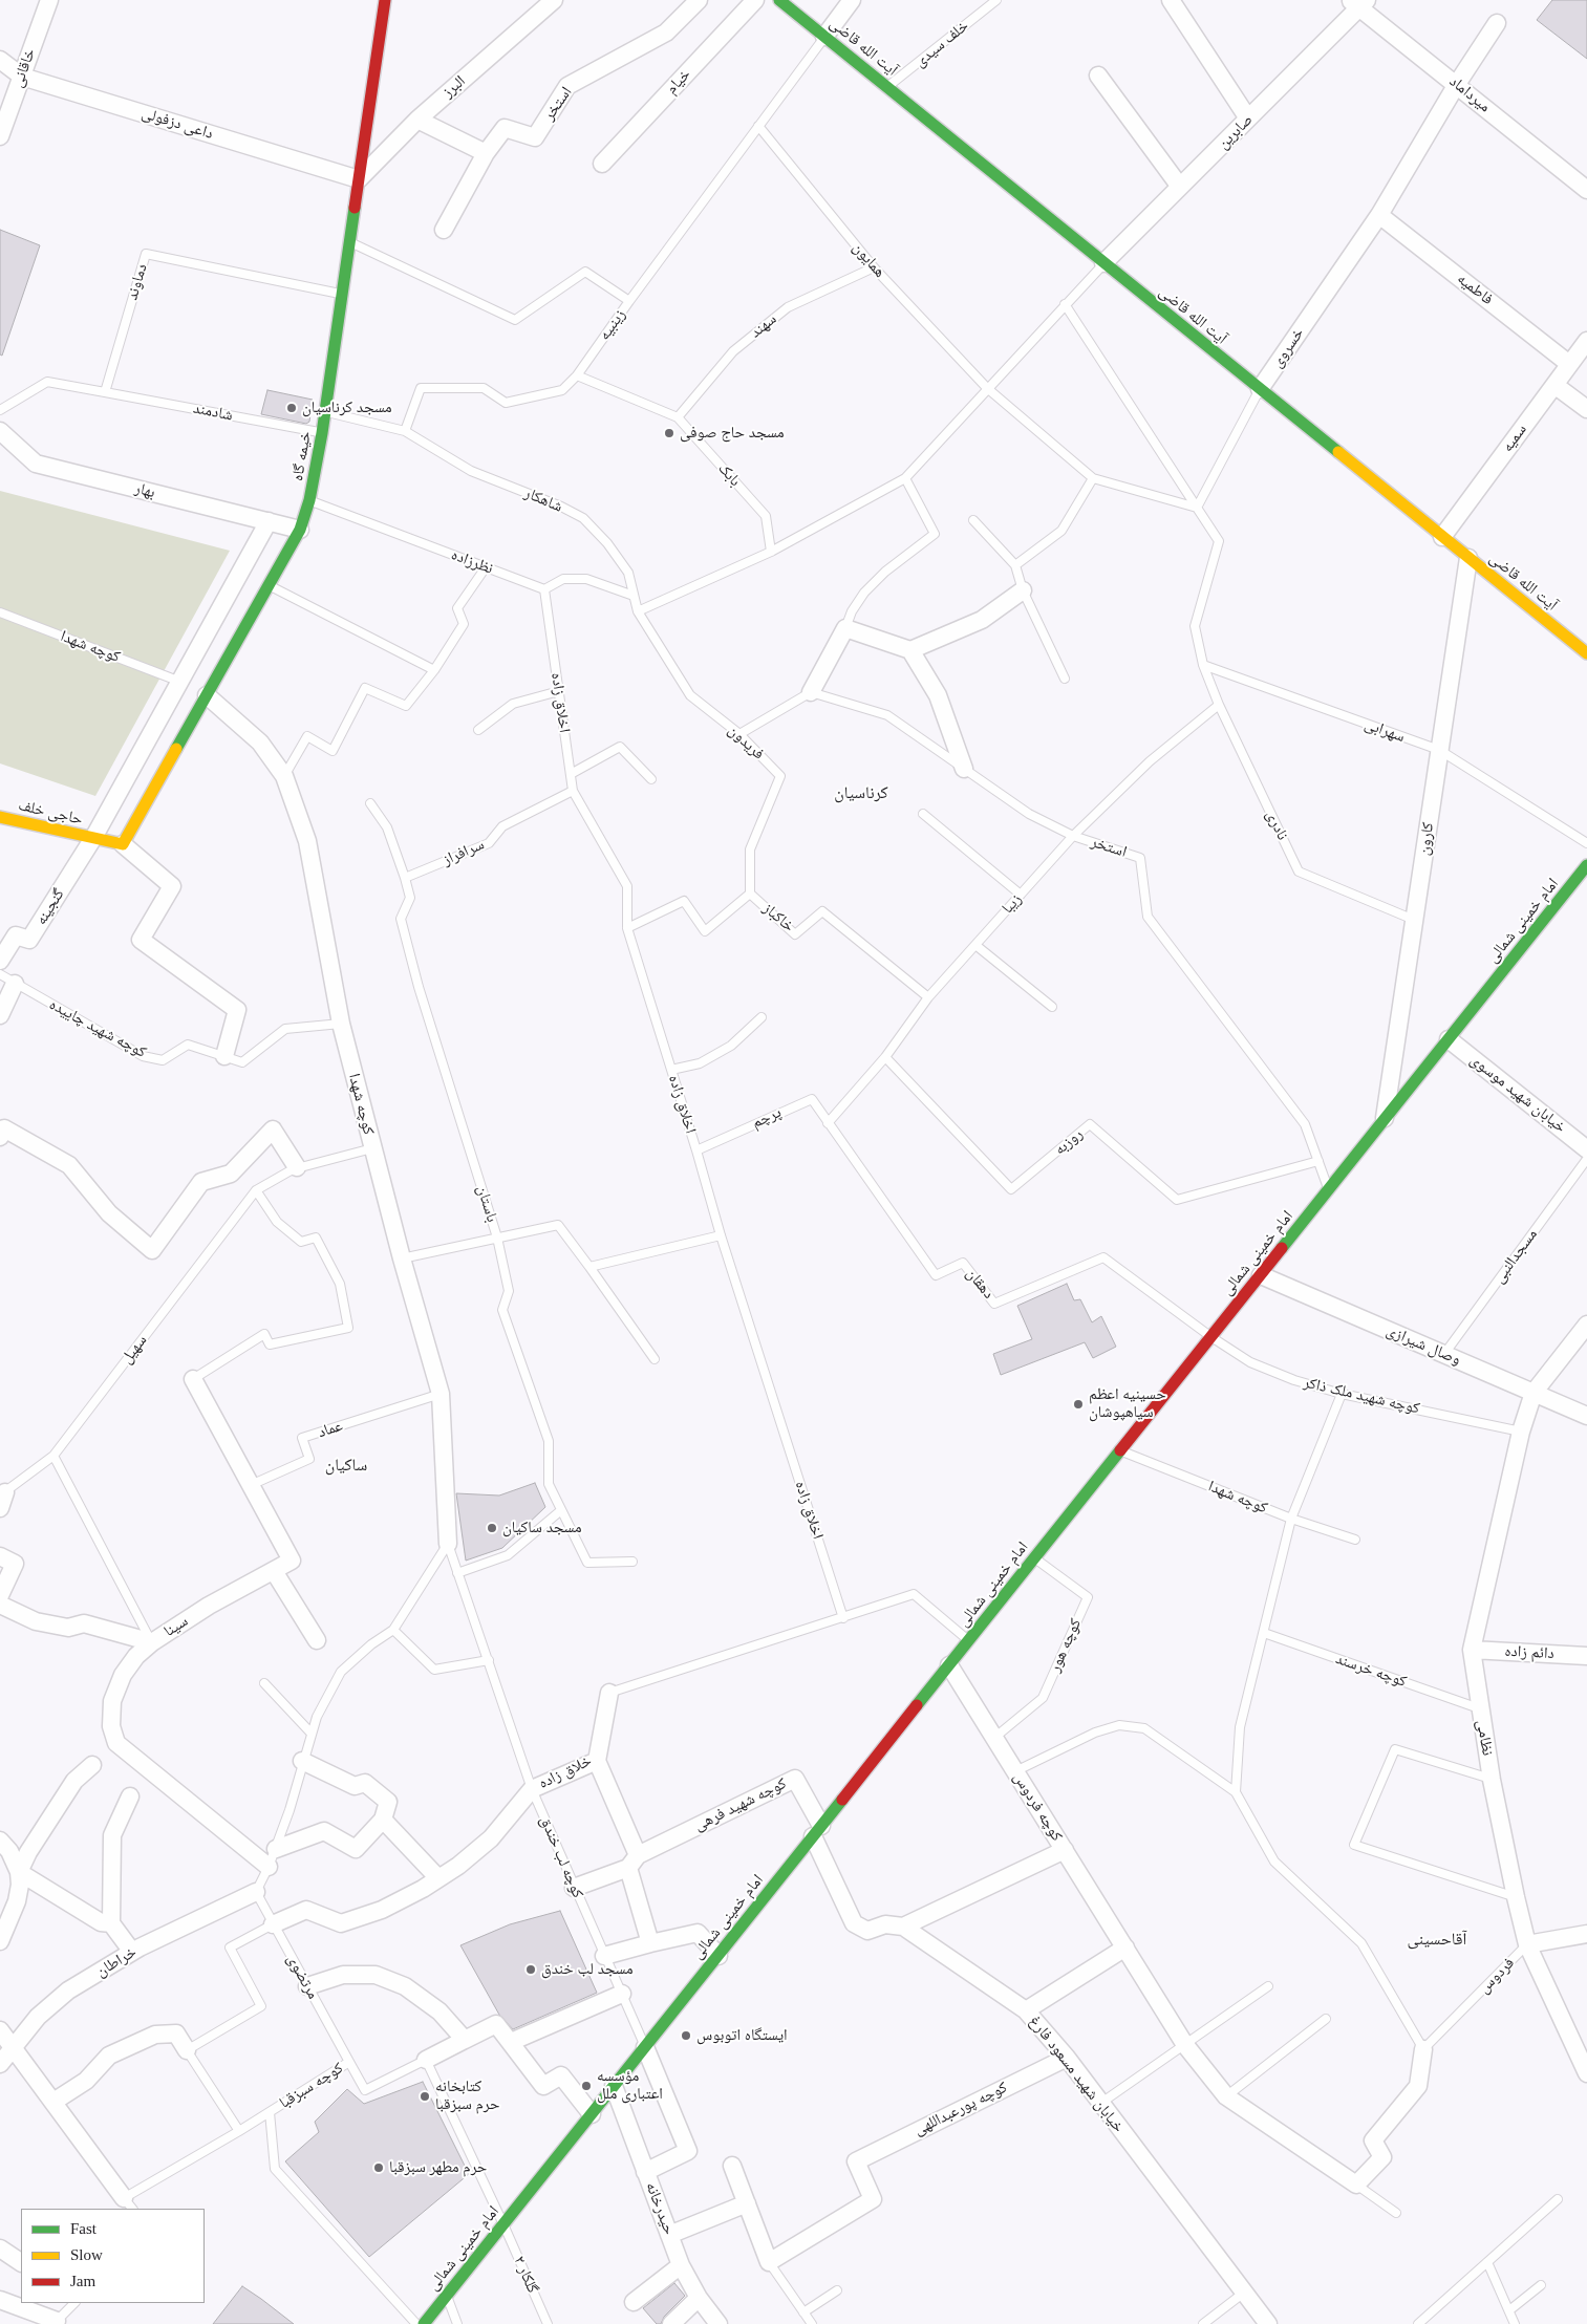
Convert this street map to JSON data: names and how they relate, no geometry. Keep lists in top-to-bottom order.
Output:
{
  "streets": {
    "main road": [
      "آیت الله قاضی",
      "خیمه گاه",
      "حاجی خلف",
      "امام خمینی شمالی"
    ],
    "street": [
      "خاقانی",
      "خیام",
      "البرز",
      "میرداماد",
      "استخر",
      "داعی دزفولی",
      "صابرین",
      "فاطمیه",
      "خسروی",
      "سمیه",
      "بهار",
      "کوچه شهدا",
      "کارون",
      "گنجینه",
      "خیابان شهید موسوی",
      "وصال شیرازی",
      "سینا",
      "دائم زاده",
      "نظامی",
      "خلاق زاده",
      "کوچه شهید فرهی",
      "کوچه فردوس",
      "خراطان",
      "فردوس",
      "خیابان شهید مسعود فارغ",
      "کوچه پورعبداللهی",
      "حیدرخانه"
    ],
    "lane": [
      "خلف سیدی",
      "همایون",
      "دماوند",
      "زینبیه",
      "سهند",
      "شادمند",
      "بابک",
      "شاهکار",
      "نظرزاده",
      "اخلاق زاده",
      "سهرابی",
      "فریدون",
      "نادری",
      "سرافراز",
      "زیبا",
      "خاکباز",
      "کوچه شهید چاییده",
      "پرچم",
      "روزبه",
      "باستان",
      "مسجدالنبی",
      "دهقان",
      "سهیل",
      "کوچه شهید ملک ذاکر",
      "عماد",
      "کوچه هور",
      "کوچه خرسند",
      "کوچه لب خندق",
      "مرتضوی",
      "کوچه سبزقبا",
      "گلکار ۲"
    ]
  },
  "crossings": [
    ["خلف سیدی", "آیت الله قاضی"],
    ["آیت الله قاضی", "صابرین"],
    ["آیت الله قاضی", "زینبیه"],
    ["آیت الله قاضی", "خسروی"],
    ["آیت الله قاضی", "سمیه"],
    ["آیت الله قاضی", "کارون"],
    ["خاقانی", "داعی دزفولی"],
    ["البرز", "داعی دزفولی"],
    ["البرز", "خیمه گاه"],
    ["میرداماد", "صابرین"],
    ["میرداماد", "خسروی"],
    ["استخر", "زیبا"],
    ["استخر", "امام خمینی شمالی"],
    ["استخر", "روزبه"],
    ["داعی دزفولی", "خیمه گاه"],
    ["همایون", "زینبیه"],
    ["همایون", "سهند"],
    ["دماوند", "شادمند"],
    ["دماوند", "خیمه گاه"],
    ["فاطمیه", "خسروی"],
    ["فاطمیه", "سمیه"],
    ["زینبیه", "بابک"],
    ["زینبیه", "شاهکار"],
    ["سهند", "بابک"],
    ["شادمند", "خیمه گاه"],
    ["خیمه گاه", "بهار"],
    ["خیمه گاه", "نظرزاده"],
    ["خیمه گاه", "کوچه شهدا"],
    ["شاهکار", "فریدون"],
    ["نظرزاده", "اخلاق زاده"],
    ["کوچه شهدا", "امام خمینی شمالی"],
    ["کوچه شهدا", "کوچه شهید چاییده"],
    ["کوچه شهدا", "سهیل"],
    ["کوچه شهدا", "عماد"],
    ["کوچه شهدا", "کوچه لب خندق"],
    ["اخلاق زاده", "سرافراز"],
    ["اخلاق زاده", "خاکباز"],
    ["اخلاق زاده", "پرچم"],
    ["سهرابی", "نادری"],
    ["سهرابی", "کارون"],
    ["فریدون", "خاکباز"],
    ["حاجی خلف", "گنجینه"],
    ["نادری", "کارون"],
    ["نادری", "زیبا"],
    ["کارون", "امام خمینی شمالی"],
    ["سرافراز", "باستان"],
    ["زیبا", "خاکباز"],
    ["زیبا", "پرچم"],
    ["زیبا", "روزبه"],
    ["زیبا", "دهقان"],
    ["امام خمینی شمالی", "خیابان شهید موسوی"],
    ["امام خمینی شمالی", "دهقان"],
    ["امام خمینی شمالی", "وصال شیرازی"],
    ["امام خمینی شمالی", "کوچه شهید ملک ذاکر"],
    ["امام خمینی شمالی", "کوچه هور"],
    ["امام خمینی شمالی", "کوچه شهید فرهی"],
    ["امام خمینی شمالی", "کوچه فردوس"],
    ["امام خمینی شمالی", "کوچه لب خندق"],
    ["امام خمینی شمالی", "حیدرخانه"],
    ["امام خمینی شمالی", "گلکار ۲"],
    ["پرچم", "دهقان"],
    ["مسجدالنبی", "وصال شیرازی"],
    ["دهقان", "کوچه شهید ملک ذاکر"],
    ["وصال شیرازی", "نظامی"],
    ["کوچه شهید ملک ذاکر", "نظامی"],
    ["عماد", "سینا"],
    ["کوچه هور", "کوچه فردوس"],
    ["دائم زاده", "نظامی"],
    ["کوچه خرسند", "نظامی"],
    ["نظامی", "فردوس"],
    ["خلاق زاده", "کوچه لب خندق"],
    ["خراطان", "مرتضوی"],
    ["مرتضوی", "کوچه سبزقبا"],
    ["خیابان شهید مسعود فارغ", "کوچه پورعبداللهی"]
  ],
  "districts": ["کرناسیان", "ساکیان", "آقاحسینی"],
  "places": [
    "مسجد کرناسیان",
    "مسجد حاج صوفی",
    "حسینیه اعظم سیاهپوشان",
    "مسجد ساکیان",
    "مسجد لب خندق",
    "ایستگاه اتوبوس",
    "مؤسسه اعتباری ملل",
    "کتابخانه حرم سبزقبا",
    "حرم مطهر سبزقبا"
  ],
  "legend": ["Fast", "Slow", "Jam"]
}
